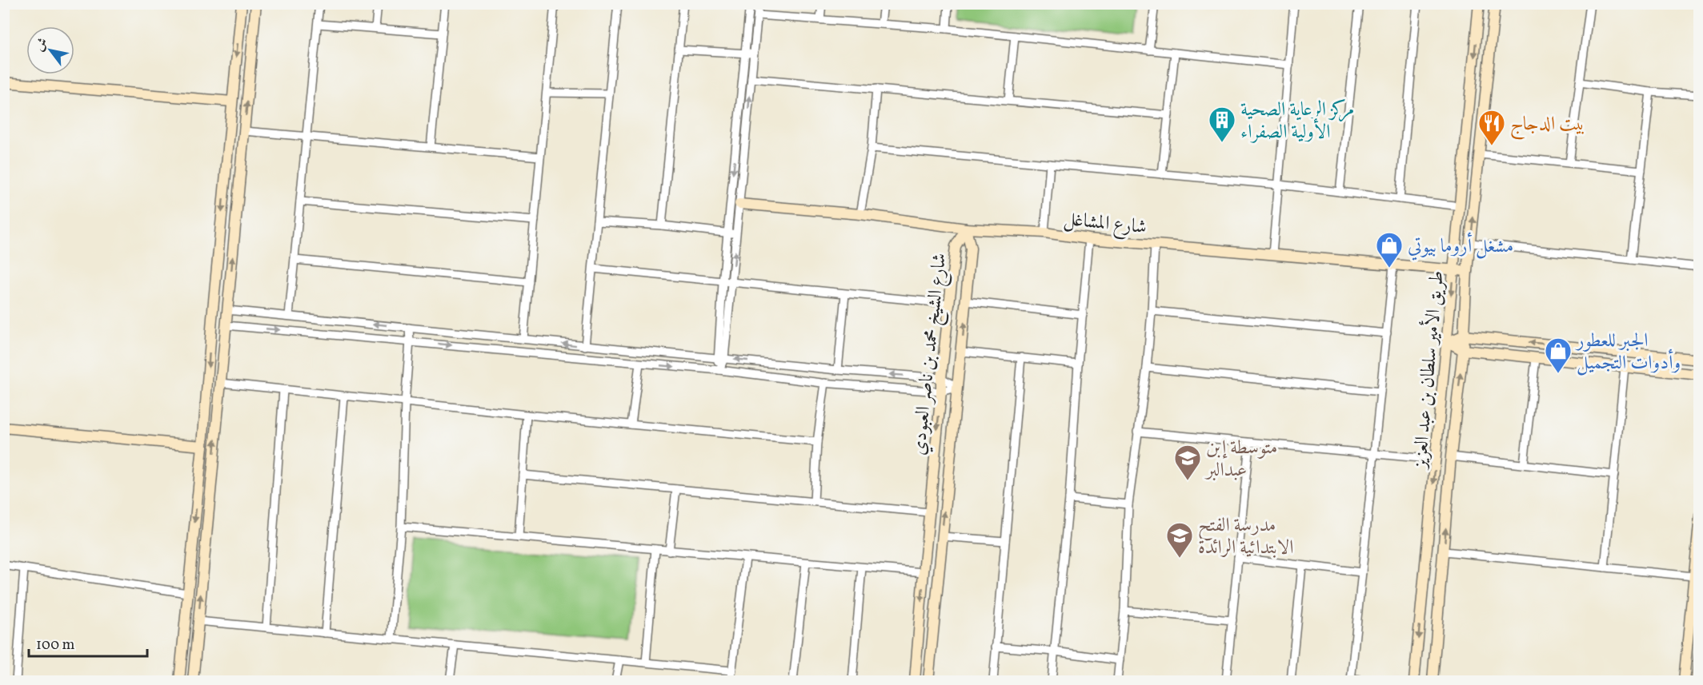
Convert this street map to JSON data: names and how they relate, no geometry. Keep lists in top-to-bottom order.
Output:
{
  "streets": {
    "street": ["شارع المشاغل", "شارع الشيخ محمد بن ناصر العبودي", "طريق الأمير سلطان بن عبد العزيز"]
  },
  "crossings": [
    ["شارع المشاغل", "شارع الشيخ محمد بن ناصر العبودي"],
    ["شارع المشاغل", "طريق الأمير سلطان بن عبد العزيز"]
  ],
  "places": {
    "building": ["مركز الرعاية الصحية الأولية الصفراء"],
    "restaurant": ["بيت الدجاج"],
    "shop": ["مشغل أروما بيوتي", "الجبر للعطور وأدوات التجميل"],
    "school or university": ["متوسطة إبن عبدالبر", "مدرسة الفتح الابتدائية الرائدة"]
  },
  "scale_bar": "100 m",
  "north": "top left"
}
